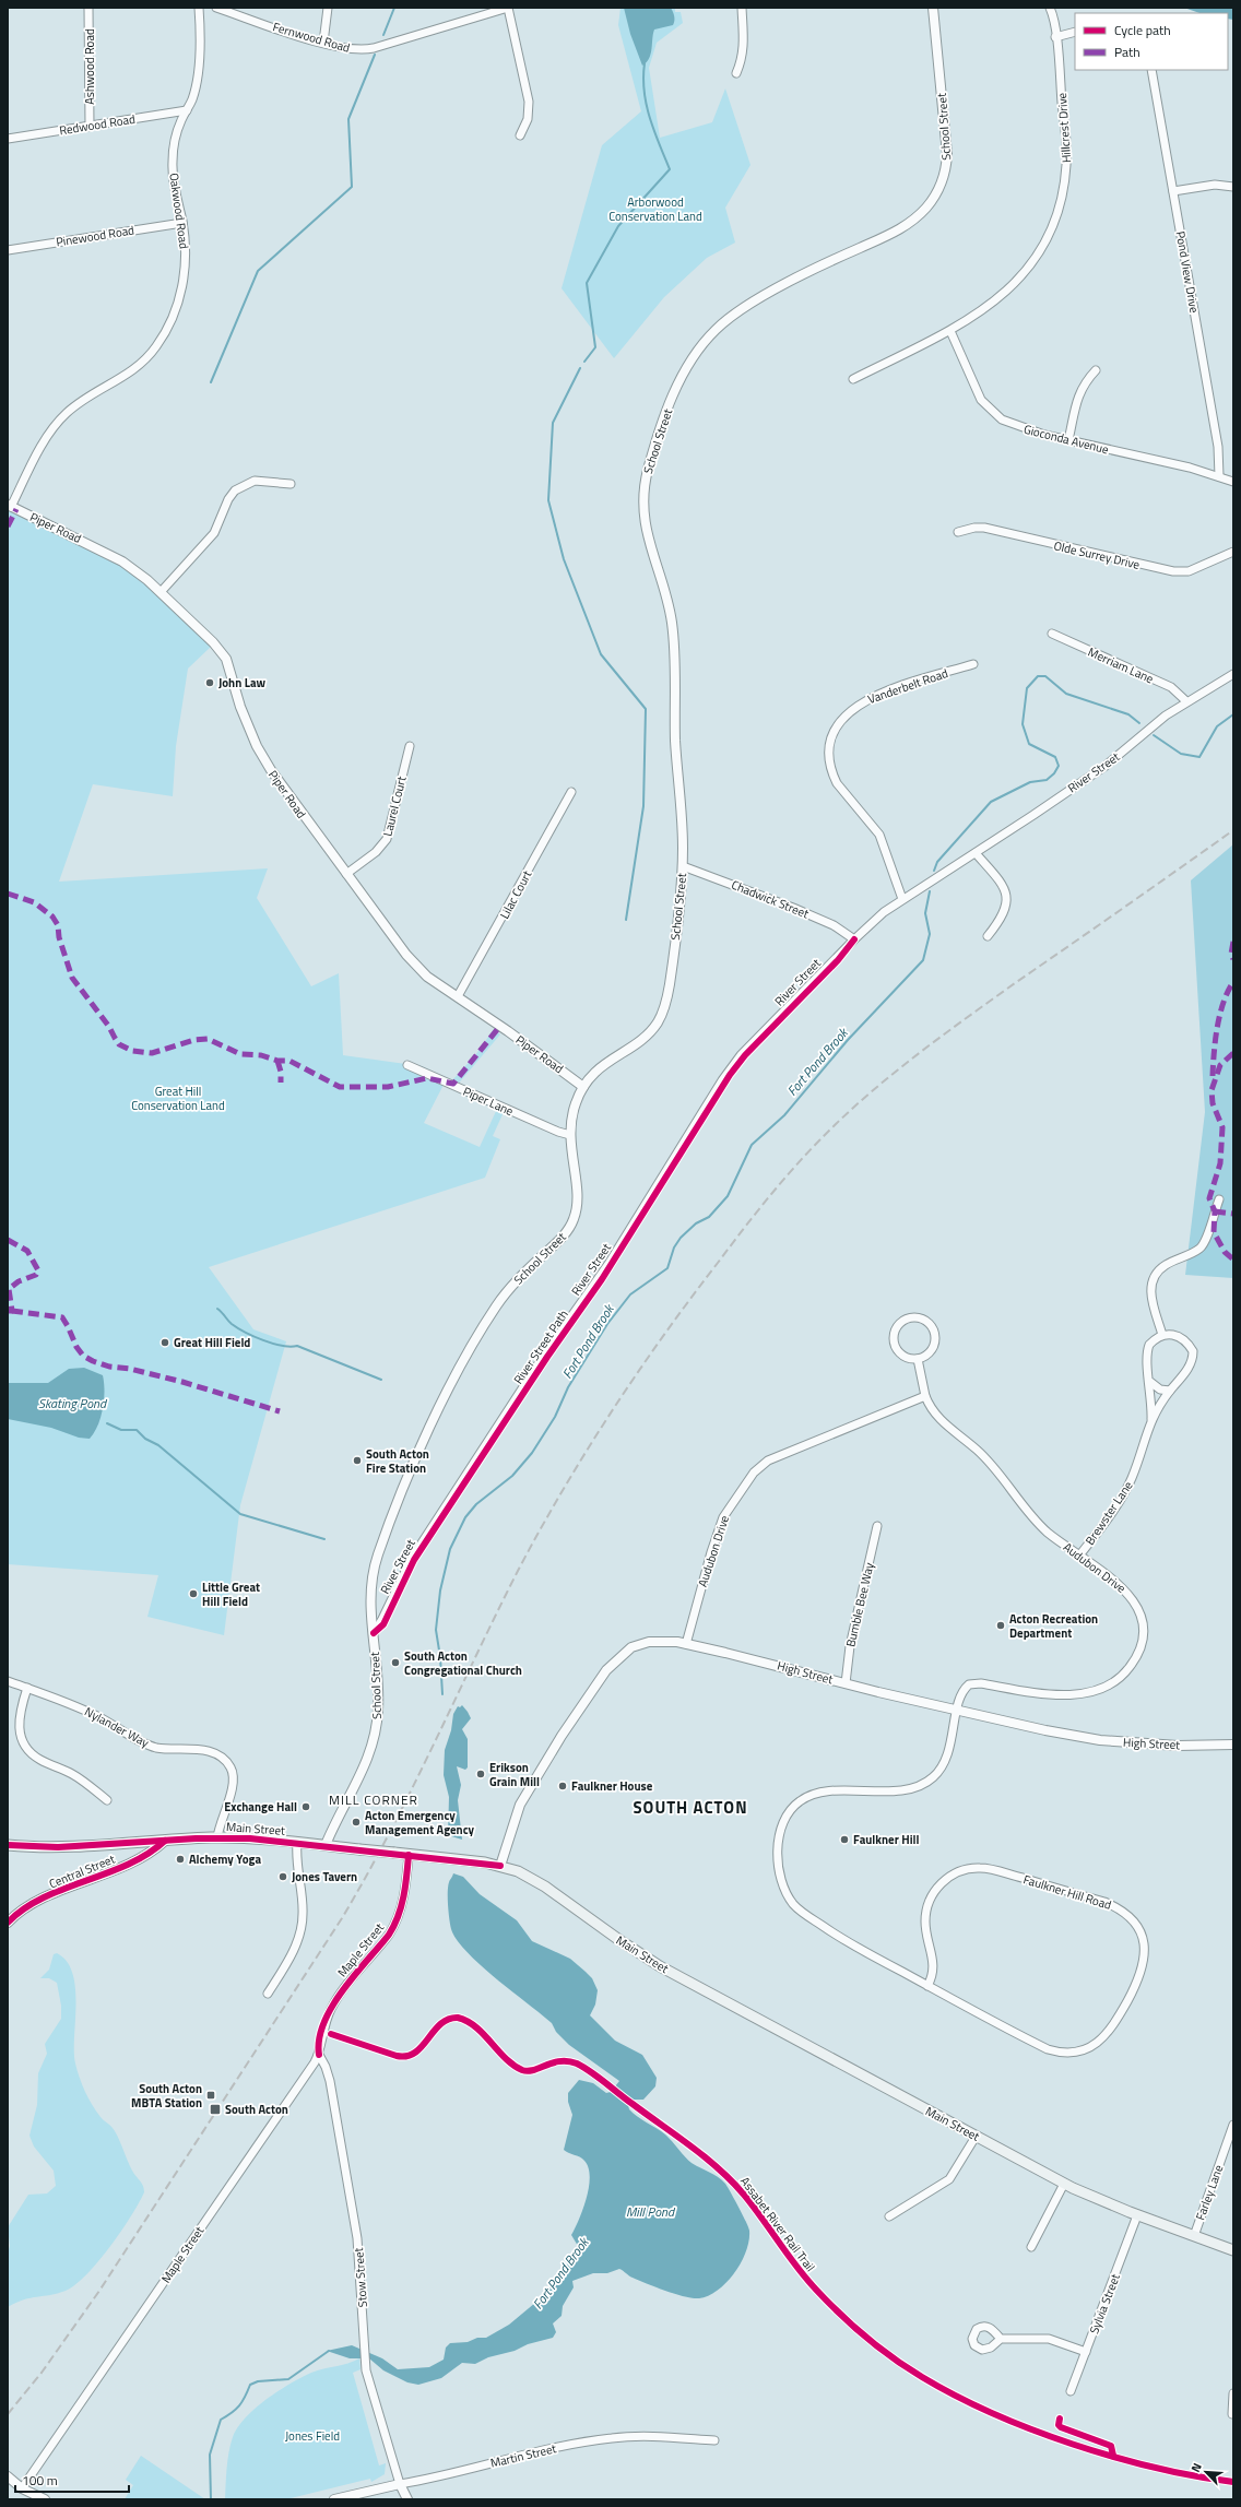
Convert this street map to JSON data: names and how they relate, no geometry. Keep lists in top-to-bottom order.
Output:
{
  "streets": {
    "main road": ["Main Street"],
    "street": [
      "Fernwood Road",
      "Ashwood Road",
      "Redwood Road",
      "School Street",
      "Hillcrest Drive",
      "Oakwood Road",
      "Pinewood Road",
      "Pond View Drive",
      "Gioconda Avenue",
      "Piper Road",
      "Olde Surrey Drive",
      "Merriam Lane",
      "Vanderbelt Road",
      "River Street",
      "Laurel Court",
      "Lilac Court",
      "Chadwick Street",
      "Piper Lane",
      "Brewster Lane",
      "Audubon Drive",
      "Bumble Bee Way",
      "High Street",
      "Nylander Way",
      "Central Street",
      "Faulkner Hill Road",
      "Maple Street",
      "Farley Lane",
      "Stow Street",
      "Sylvia Street",
      "Martin Street"
    ],
    "cycle path": ["River Street Path", "Assabet River Rail Trail"]
  },
  "crossings": [
    ["Ashwood Road", "Redwood Road"],
    ["Redwood Road", "Oakwood Road"],
    ["School Street", "Piper Road"],
    ["School Street", "River Street"],
    ["School Street", "Chadwick Street"],
    ["School Street", "Piper Lane"],
    ["School Street", "Main Street"],
    ["Hillcrest Drive", "Gioconda Avenue"],
    ["Oakwood Road", "Pinewood Road"],
    ["Oakwood Road", "Piper Road"],
    ["Pond View Drive", "Gioconda Avenue"],
    ["Piper Road", "Laurel Court"],
    ["Piper Road", "Lilac Court"],
    ["Merriam Lane", "River Street"],
    ["Vanderbelt Road", "River Street"],
    ["River Street", "Chadwick Street"],
    ["Brewster Lane", "Audubon Drive"],
    ["Audubon Drive", "High Street"],
    ["Audubon Drive", "Faulkner Hill Road"],
    ["Bumble Bee Way", "High Street"],
    ["High Street", "Main Street"],
    ["High Street", "Faulkner Hill Road"],
    ["Nylander Way", "Main Street"],
    ["Main Street", "Central Street"],
    ["Main Street", "Maple Street"],
    ["Main Street", "Farley Lane"],
    ["Main Street", "Sylvia Street"],
    ["Maple Street", "Stow Street"],
    ["Stow Street", "Martin Street"]
  ],
  "districts": ["MILL CORNER", "SOUTH ACTON"],
  "water": ["Fort Pond Brook", "Skating Pond", "Mill Pond"],
  "parks": ["Arborwood Conservation Land", "Great Hill Conservation Land", "Jones Field"],
  "places": {
    "other": [
      "John Law",
      "Great Hill Field",
      "South Acton Fire Station",
      "Little Great Hill Field",
      "Acton Recreation Department",
      "South Acton Congregational Church",
      "Erikson Grain Mill",
      "Faulkner House",
      "Exchange Hall",
      "Acton Emergency Management Agency",
      "Faulkner Hill",
      "Alchemy Yoga",
      "Jones Tavern"
    ],
    "transit": ["South Acton MBTA Station", "South Acton"]
  },
  "legend": ["Cycle path", "Path"],
  "scale_bar": "100 m",
  "north": "top left"
}
